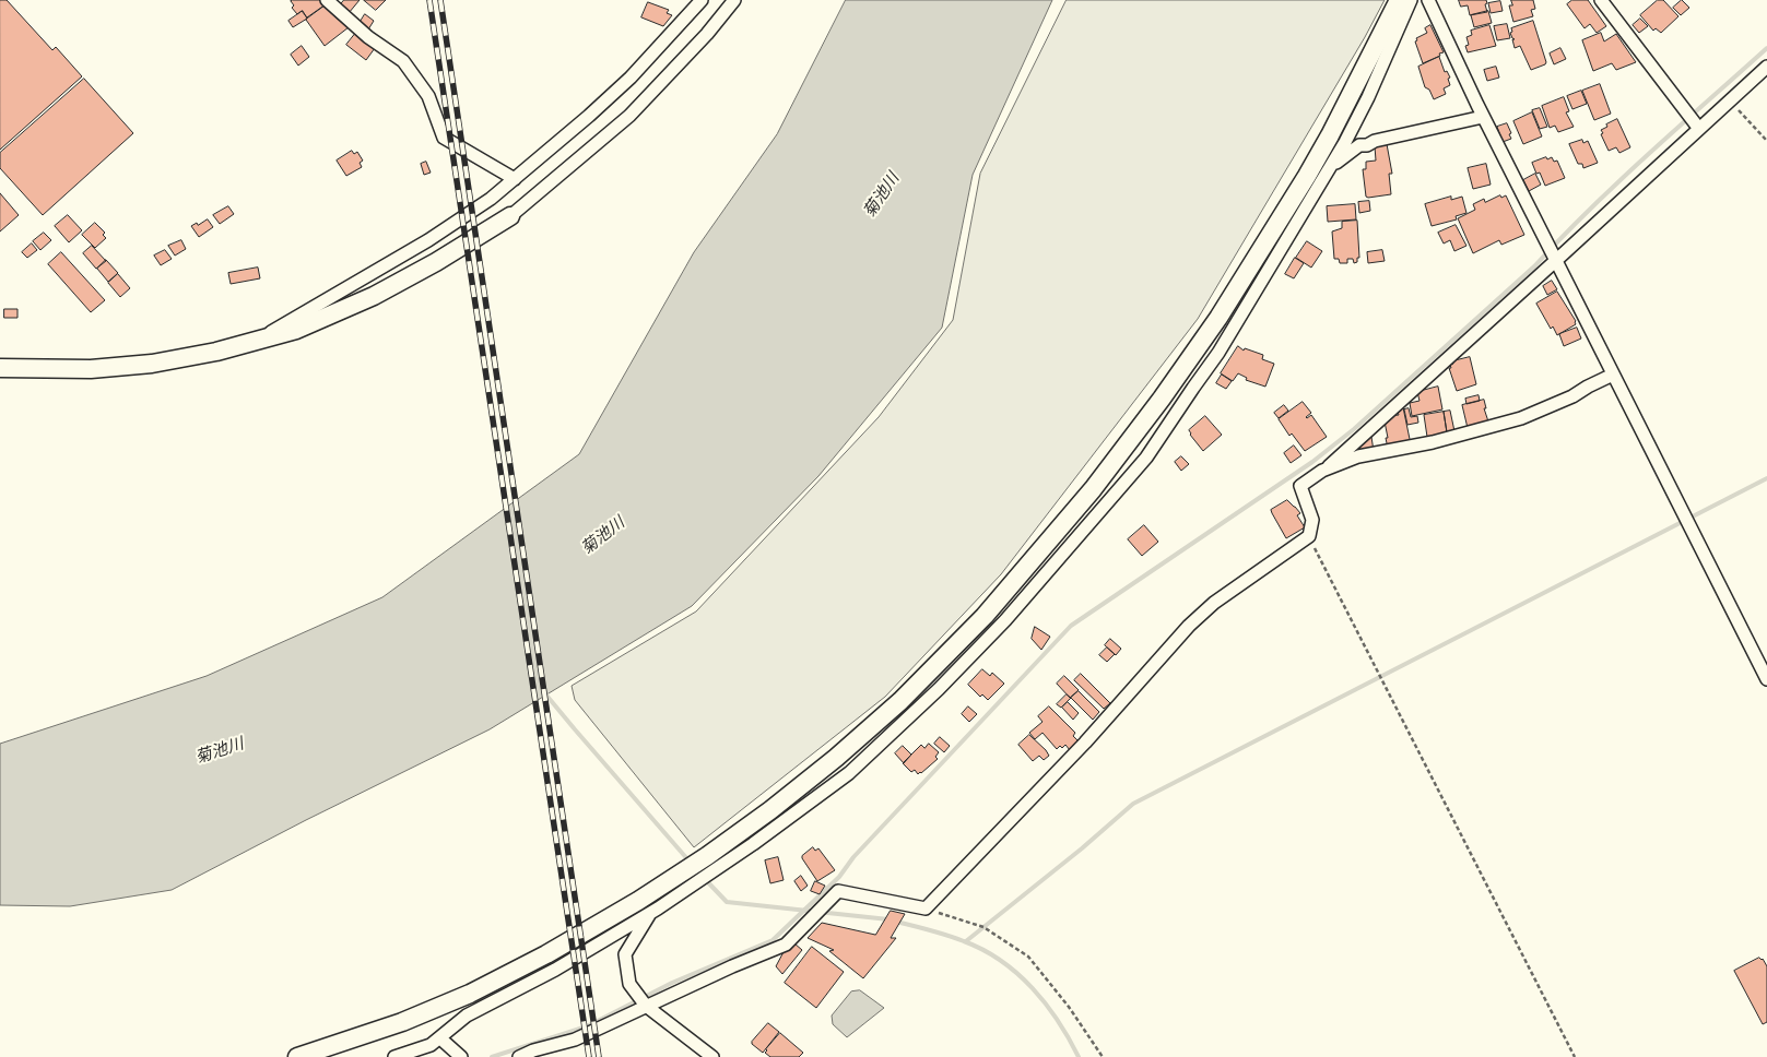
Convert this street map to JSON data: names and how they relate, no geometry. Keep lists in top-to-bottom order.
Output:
{
  "water": ["菊池川"]
}
